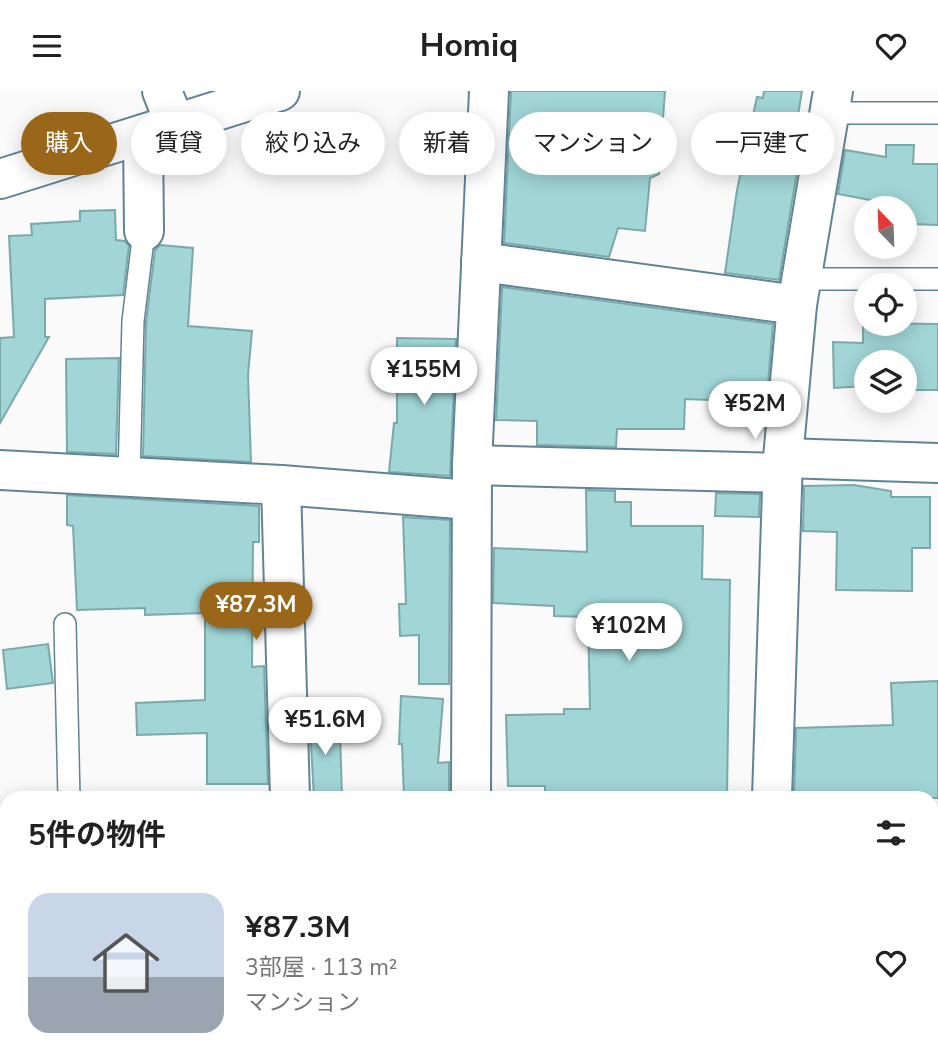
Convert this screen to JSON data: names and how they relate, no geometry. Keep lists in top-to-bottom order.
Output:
{
  "north": "top left",
  "page": {
    "header": "Homiq",
    "chip": [
      "購入",
      "賃貸",
      "絞り込み",
      "新着",
      "マンション",
      "一戸建て"
    ],
    "price": [
      "¥155M",
      "¥52M",
      "¥87.3M",
      "¥102M",
      "¥51.6M"
    ],
    "heading": "5件の物件",
    "list": [
      {
        "name": "¥87.3M",
        "note": "3部屋 · 113 m² · マンション"
      }
    ]
  }
}
